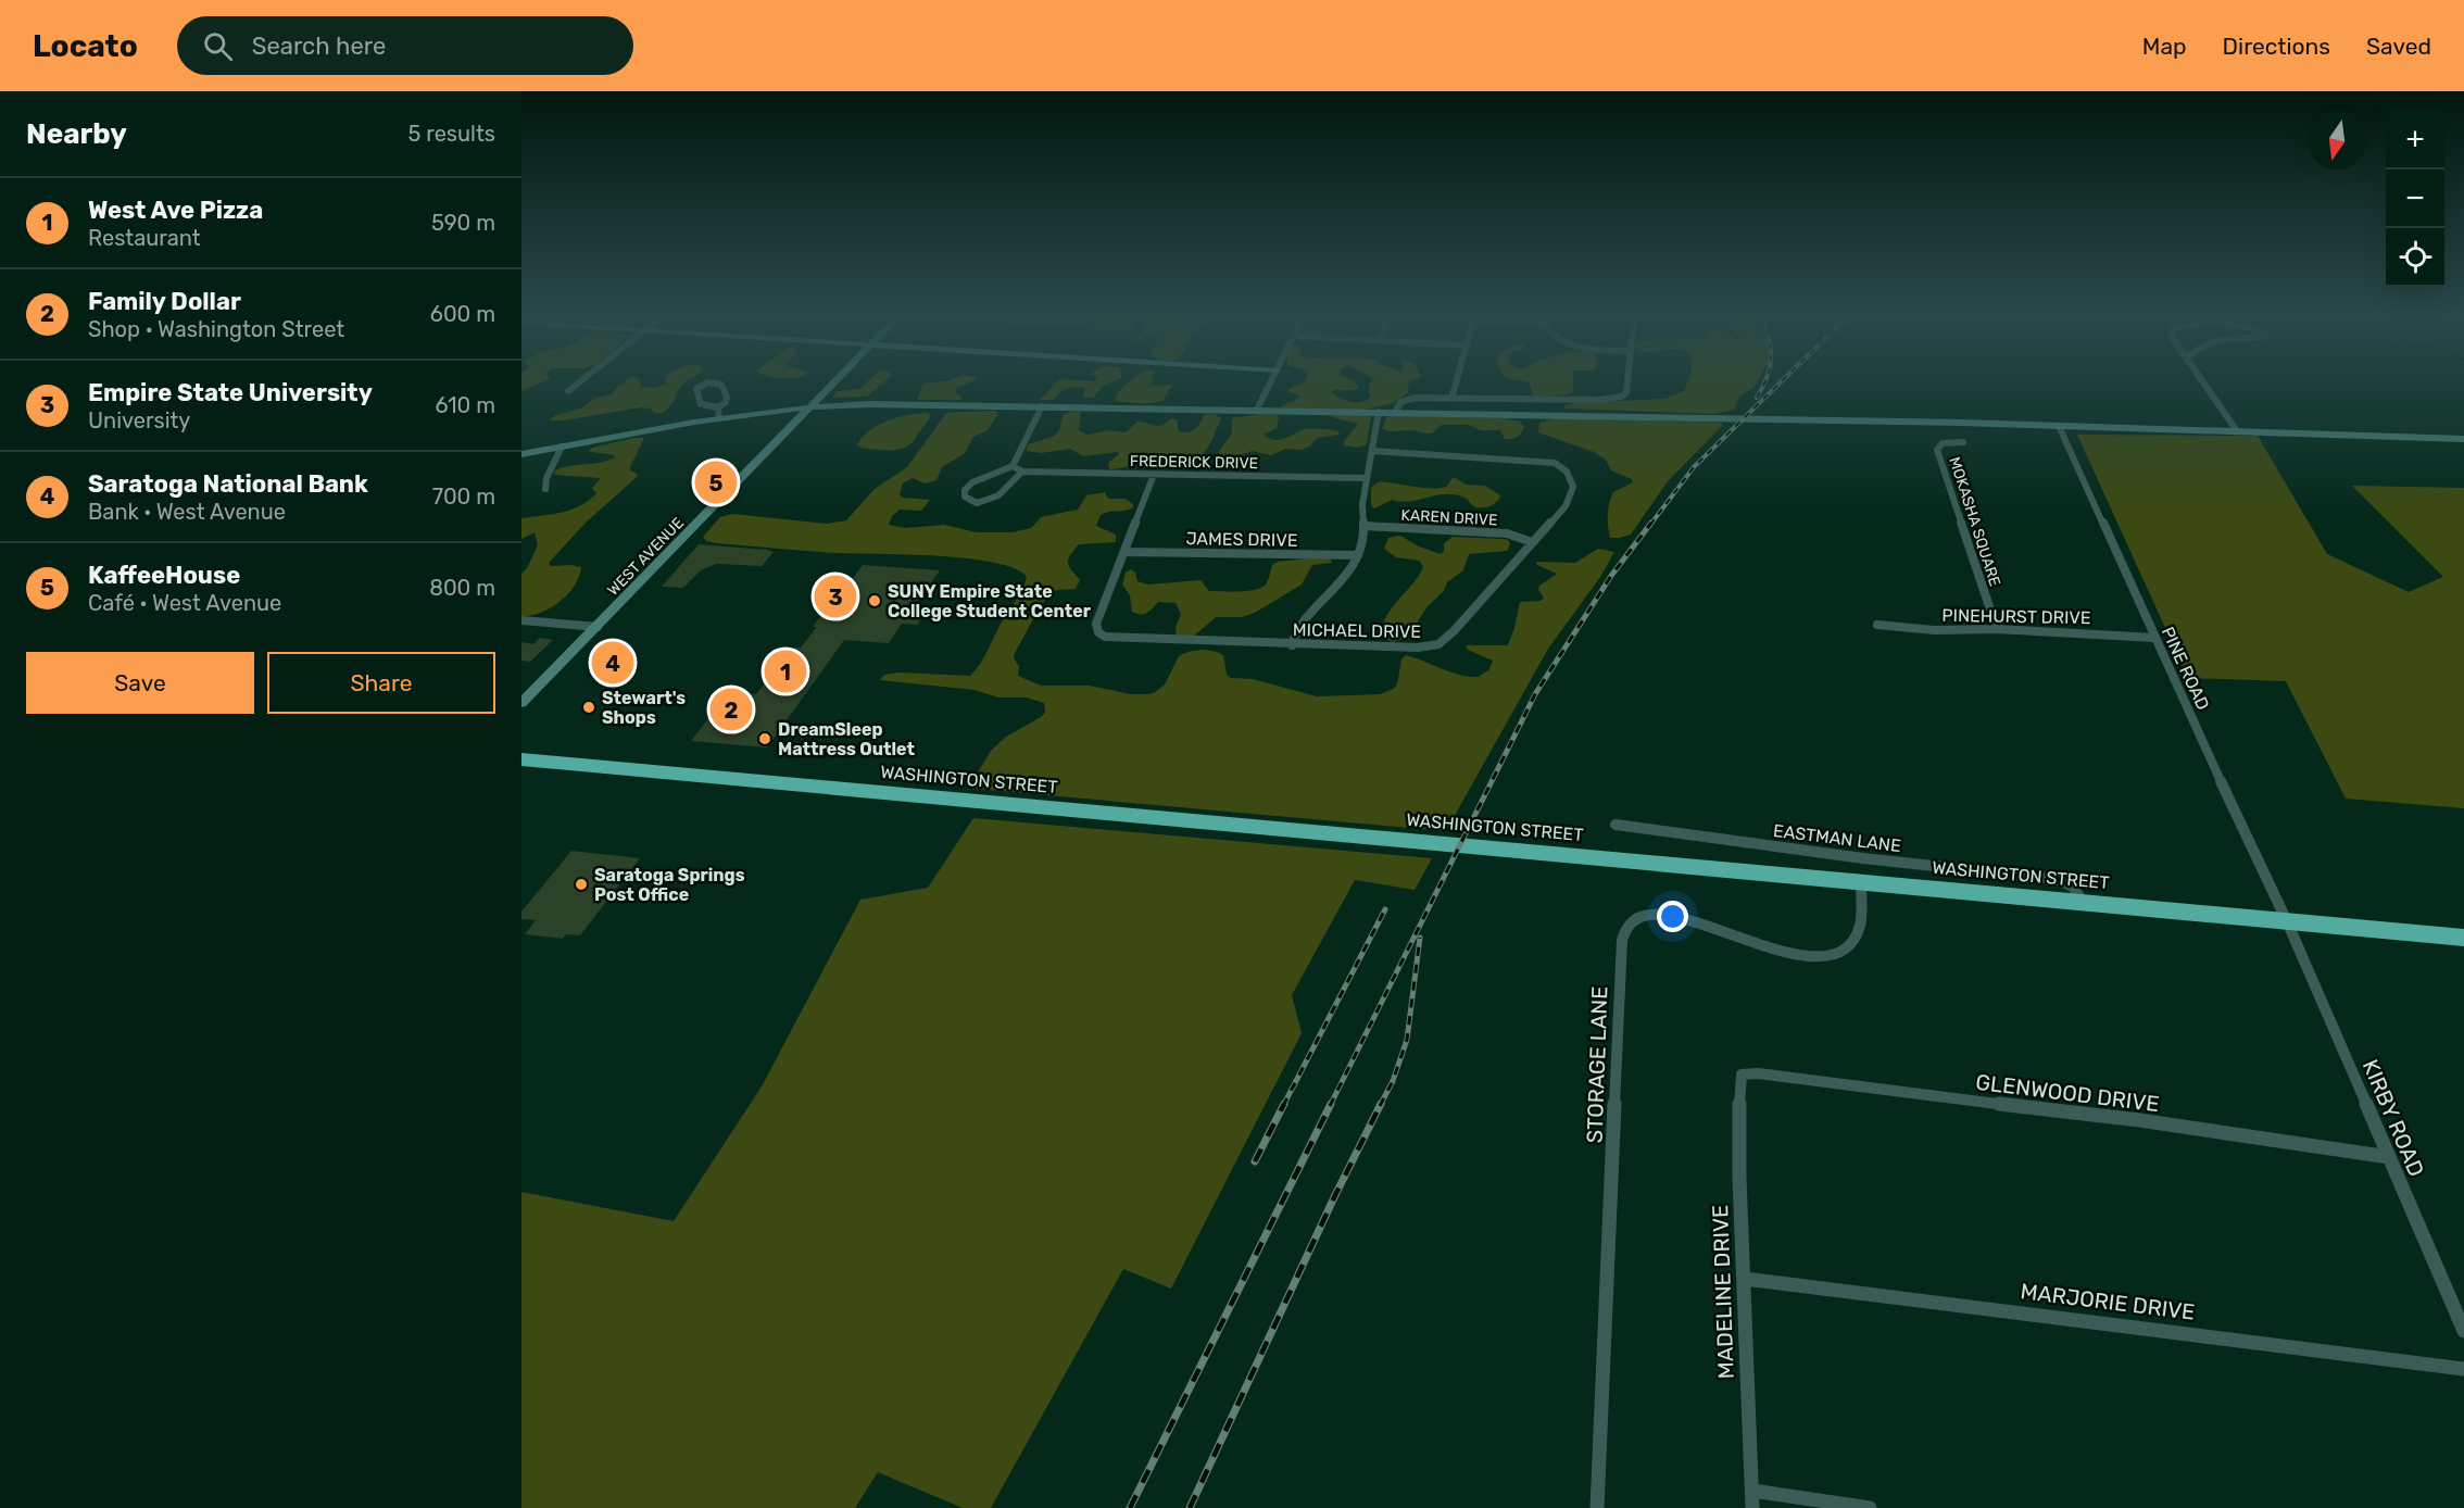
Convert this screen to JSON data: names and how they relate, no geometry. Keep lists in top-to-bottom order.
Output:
{
  "streets": {
    "highway": ["WASHINGTON STREET"],
    "street": [
      "FREDERICK DRIVE",
      "KAREN DRIVE",
      "MOKASHA SQUARE",
      "JAMES DRIVE",
      "WEST AVENUE",
      "PINEHURST DRIVE",
      "MICHAEL DRIVE",
      "PINE ROAD",
      "EASTMAN LANE",
      "STORAGE LANE",
      "GLENWOOD DRIVE",
      "KIRBY ROAD",
      "MADELINE DRIVE",
      "MARJORIE DRIVE"
    ]
  },
  "crossings": [
    ["FREDERICK DRIVE", "MICHAEL DRIVE"],
    ["KAREN DRIVE", "MICHAEL DRIVE"],
    ["MOKASHA SQUARE", "PINEHURST DRIVE"],
    ["JAMES DRIVE", "MICHAEL DRIVE"],
    ["PINEHURST DRIVE", "PINE ROAD"],
    ["PINE ROAD", "WASHINGTON STREET"],
    ["PINE ROAD", "KIRBY ROAD"],
    ["WASHINGTON STREET", "EASTMAN LANE"],
    ["WASHINGTON STREET", "STORAGE LANE"],
    ["WASHINGTON STREET", "KIRBY ROAD"],
    ["GLENWOOD DRIVE", "KIRBY ROAD"],
    ["GLENWOOD DRIVE", "MADELINE DRIVE"],
    ["MADELINE DRIVE", "MARJORIE DRIVE"]
  ],
  "places": [
    "SUNY Empire State College Student Center",
    "Stewart's Shops",
    "DreamSleep Mattress Outlet",
    "Saratoga Springs Post Office"
  ],
  "north": "bottom",
  "page": {
    "header": "Locato",
    "search": "Search here",
    "nav": ["Map", "Directions", "Saved"],
    "heading": ["Nearby", "5 results"],
    "map_buttons": ["+", "−"],
    "list": [
      {
        "mark": "1",
        "name": "West Ave Pizza",
        "note": "Restaurant",
        "value": "590 m"
      },
      {
        "mark": "2",
        "name": "Family Dollar",
        "note": "Shop · Washington Street",
        "value": "600 m"
      },
      {
        "mark": "3",
        "name": "Empire State University",
        "note": "University",
        "value": "610 m"
      },
      {
        "mark": "4",
        "name": "Saratoga National Bank",
        "note": "Bank · West Avenue",
        "value": "700 m"
      },
      {
        "mark": "5",
        "name": "KaffeeHouse",
        "note": "Café · West Avenue",
        "value": "800 m"
      }
    ],
    "pins": [
      "5",
      "3",
      "4",
      "1",
      "2"
    ],
    "buttons": ["Save", "Share"]
  }
}
